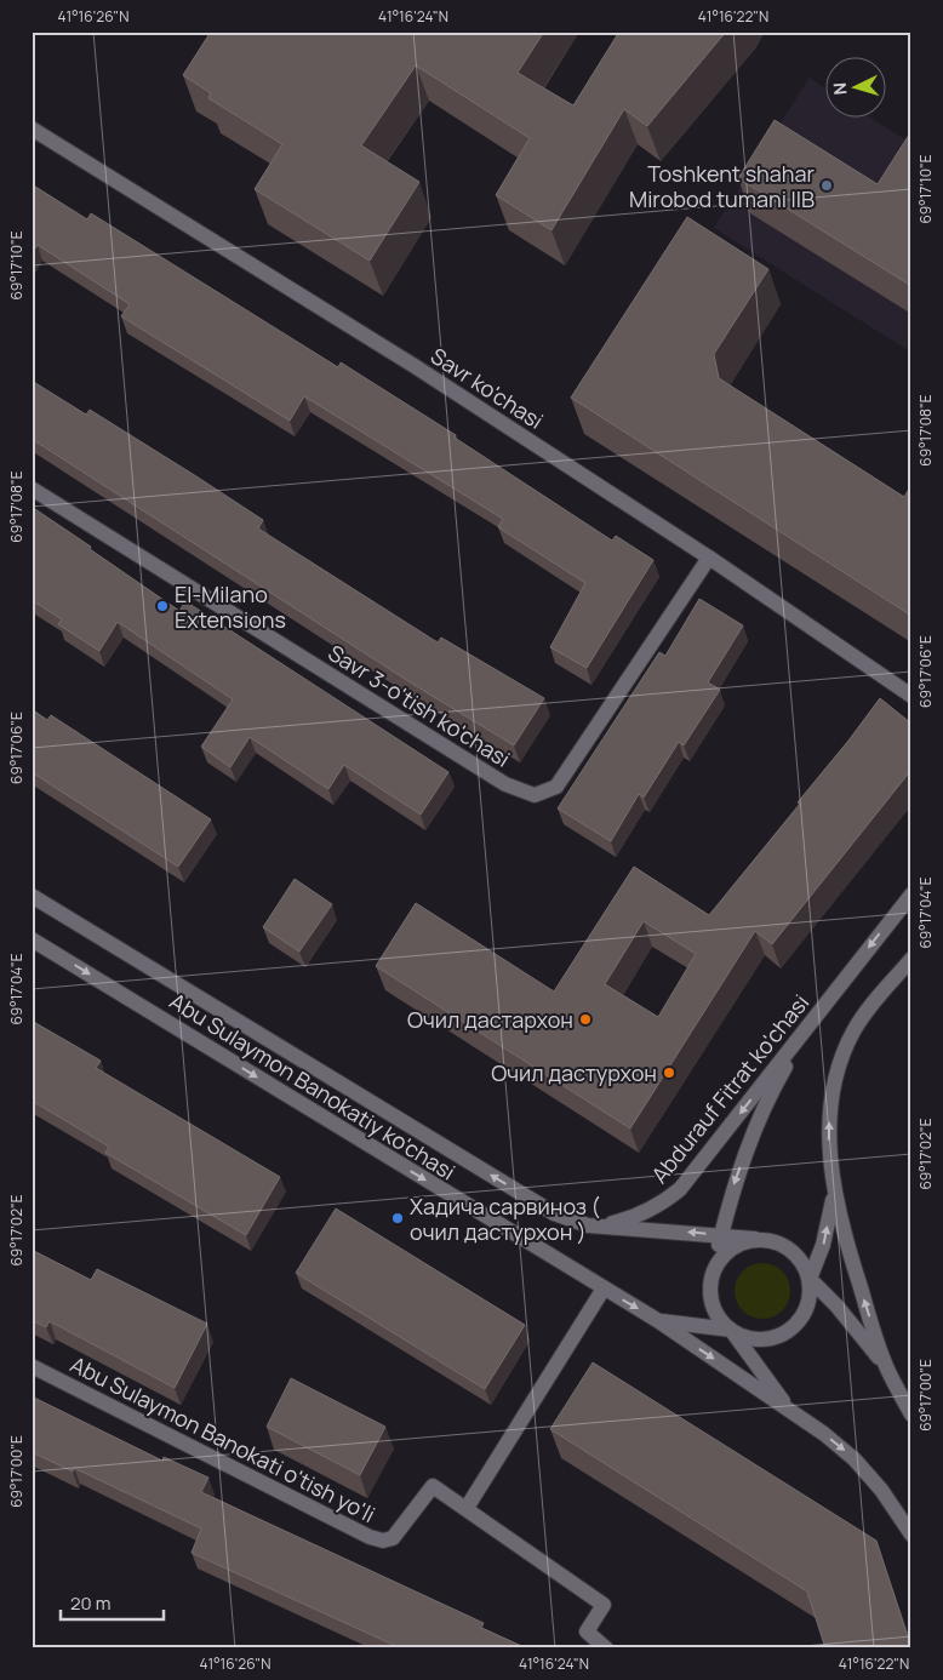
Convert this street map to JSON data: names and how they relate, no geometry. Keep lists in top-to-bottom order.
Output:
{
  "streets": {
    "main road": [
      "Savr ko'chasi",
      "Savr 3-o'tish ko'chasi",
      "Abu Sulaymon Banokatiy ko'chasi",
      "Abdurauf Fitrat ko'chasi",
      "Abu Sulaymon Banokati o'tish yo'li"
    ]
  },
  "crossings": [
    ["Savr ko'chasi", "Savr 3-o'tish ko'chasi"],
    ["Abu Sulaymon Banokatiy ko'chasi", "Abdurauf Fitrat ko'chasi"]
  ],
  "places": [
    "Toshkent shahar Mirobod tumani IIB",
    "El-Milano Extensions",
    "Очил дастархон",
    "Очил дастурхон",
    "Хадича сарвиноз ( очил дастурхон )"
  ],
  "scale_bar": "20 m",
  "north": "left",
  "coordinates": [
    "41°16'26\"N",
    "41°16'24\"N",
    "41°16'22\"N",
    "69°17'10\"E",
    "69°17'08\"E",
    "69°17'06\"E",
    "69°17'04\"E",
    "69°17'02\"E",
    "69°17'00\"E"
  ]
}
